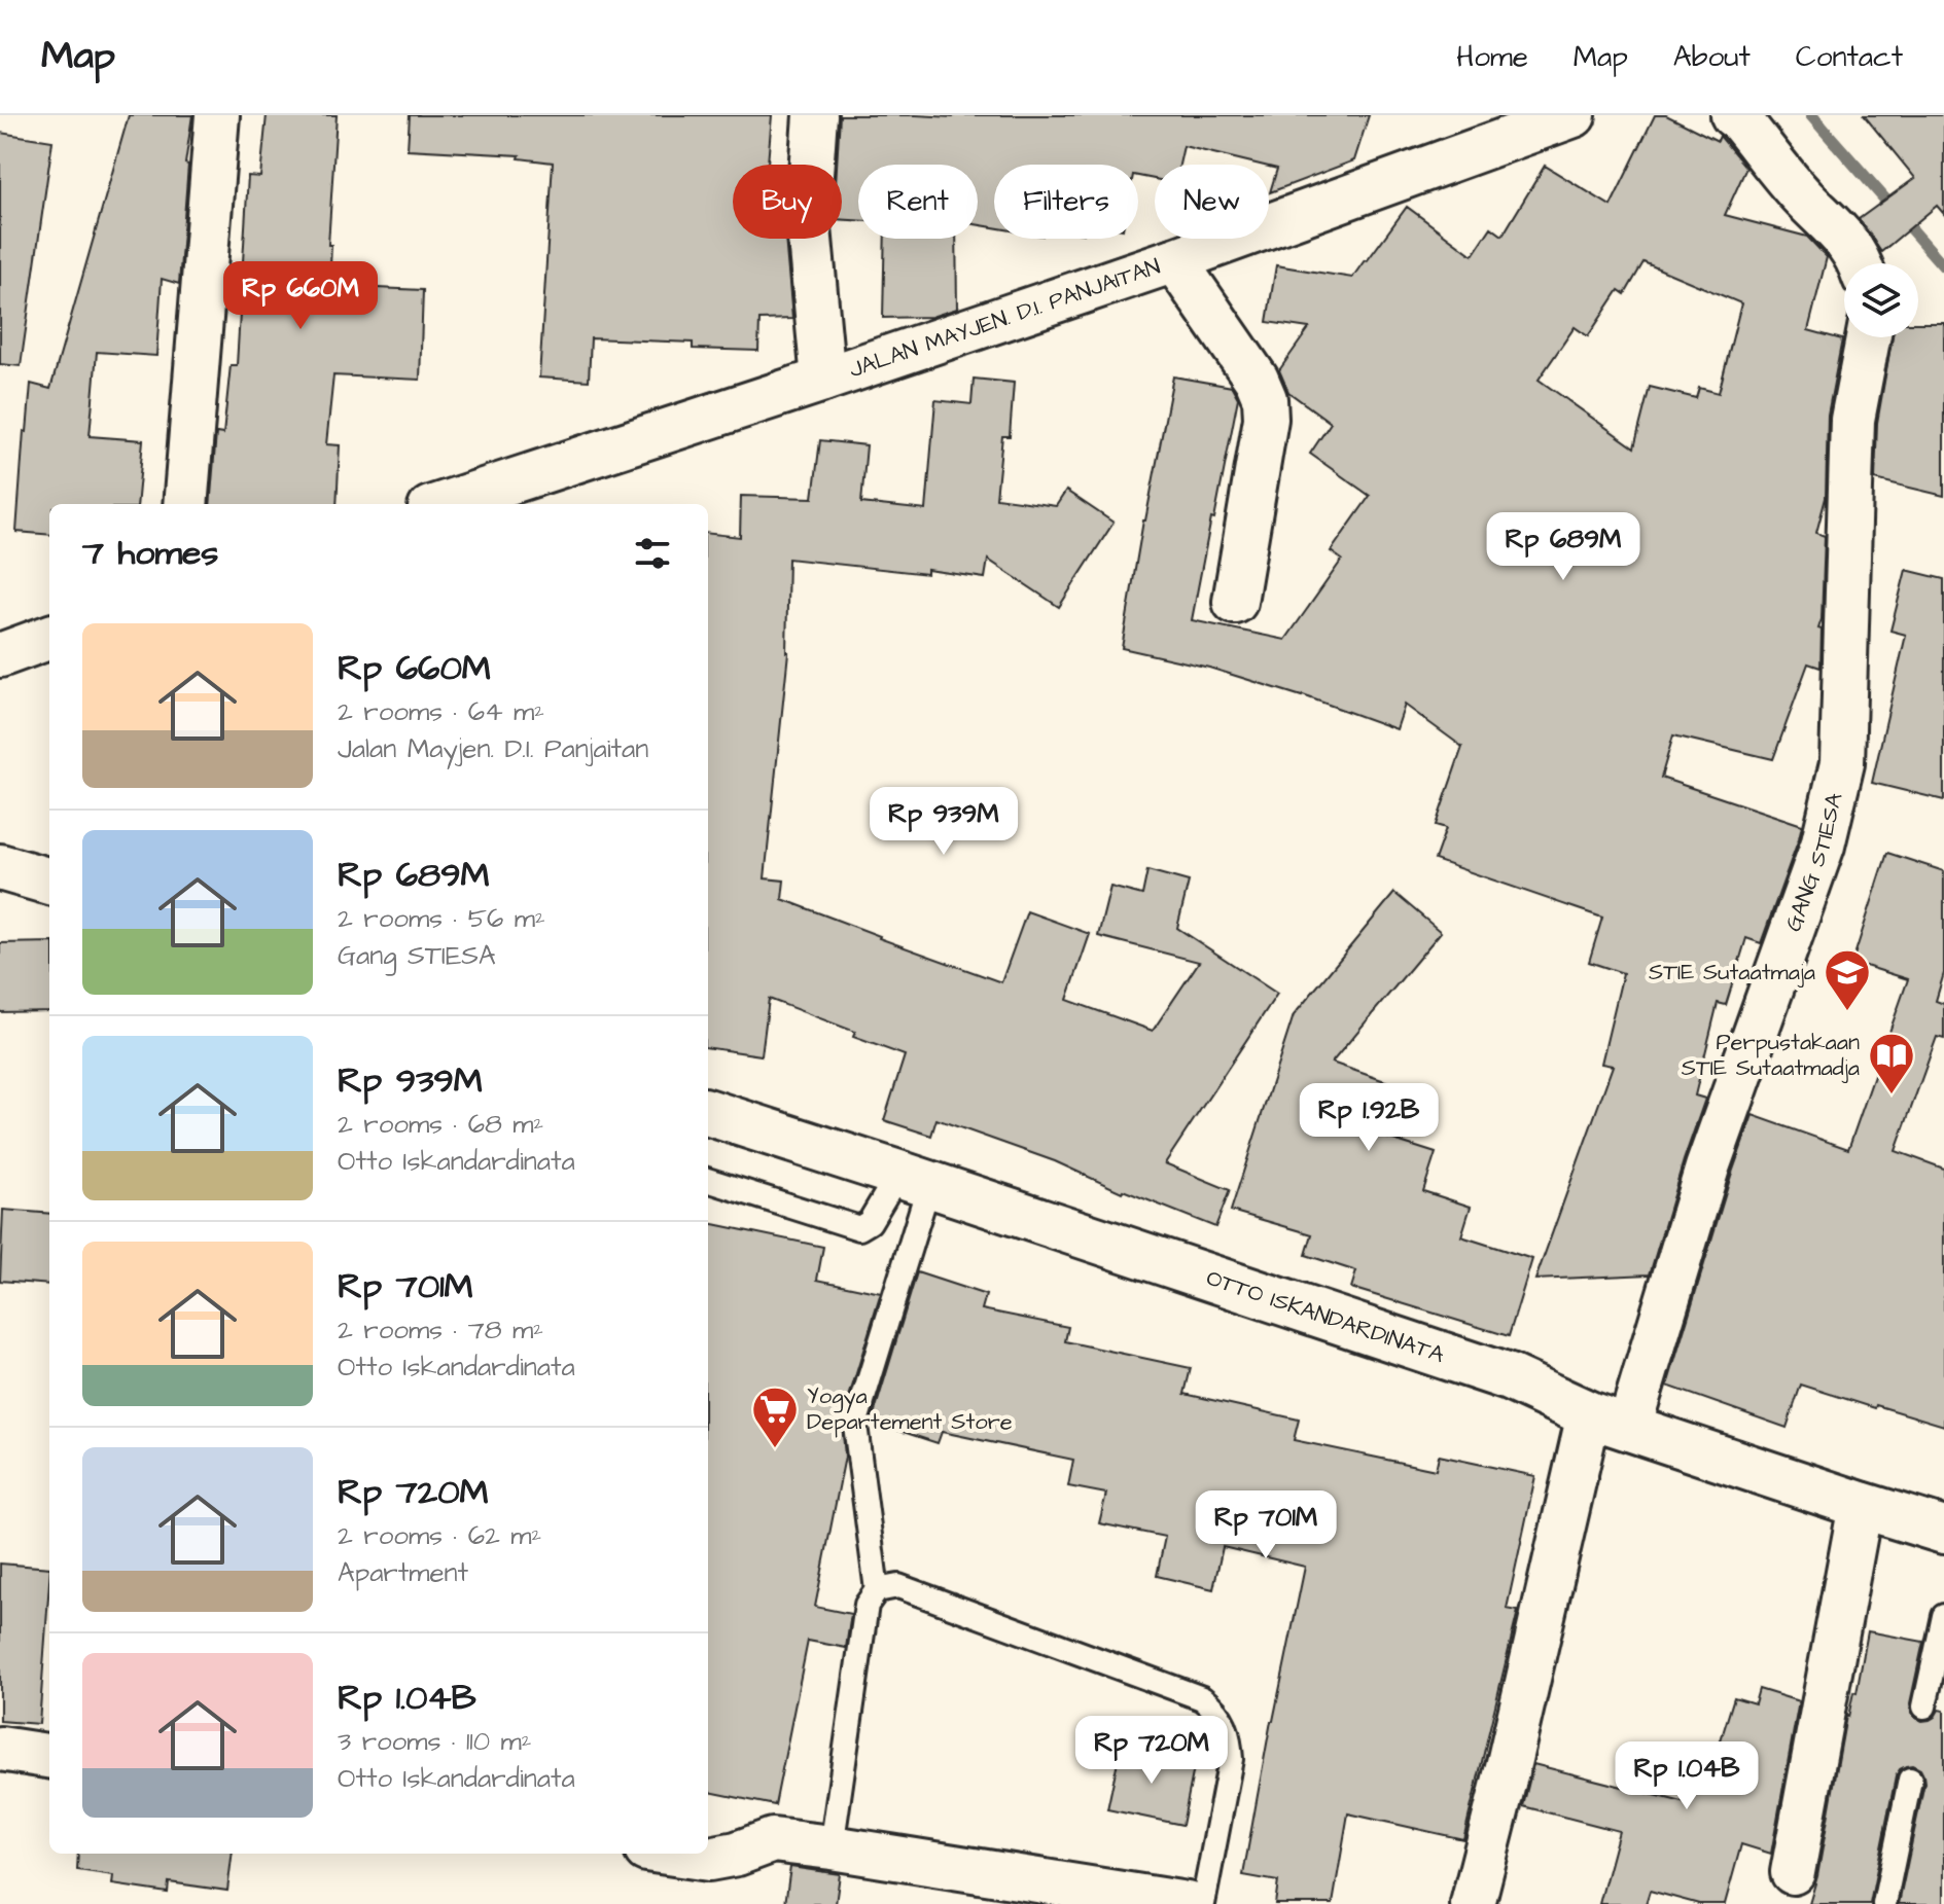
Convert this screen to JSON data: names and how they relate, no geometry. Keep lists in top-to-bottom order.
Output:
{
  "streets": {
    "main road": ["OTTO ISKANDARDINATA"],
    "street": ["JALAN MAYJEN. D.I. PANJAITAN", "GANG STIESA"]
  },
  "crossings": [
    ["GANG STIESA", "OTTO ISKANDARDINATA"]
  ],
  "places": {
    "school or university": ["STIE Sutaatmaja"],
    "library": ["Perpustakaan STIE Sutaatmadja"],
    "supermarket": ["Yogya Departement Store"]
  },
  "page": {
    "header": "Map",
    "nav": [
      "Home",
      "Map",
      "About",
      "Contact"
    ],
    "chip": [
      "Buy",
      "Rent",
      "Filters",
      "New"
    ],
    "price": [
      "Rp 660M",
      "Rp 689M",
      "Rp 939M",
      "Rp 1.92B",
      "Rp 701M",
      "Rp 720M",
      "Rp 1.04B"
    ],
    "heading": "7 homes",
    "list": [
      {
        "name": "Rp 660M",
        "note": "2 rooms · 64 m² · Jalan Mayjen. D.I. Panjaitan"
      },
      {
        "name": "Rp 689M",
        "note": "2 rooms · 56 m² · Gang STIESA"
      },
      {
        "name": "Rp 939M",
        "note": "2 rooms · 68 m² · Otto Iskandardinata"
      },
      {
        "name": "Rp 701M",
        "note": "2 rooms · 78 m² · Otto Iskandardinata"
      },
      {
        "name": "Rp 720M",
        "note": "2 rooms · 62 m² · Apartment"
      },
      {
        "name": "Rp 1.04B",
        "note": "3 rooms · 110 m² · Otto Iskandardinata"
      }
    ]
  }
}
